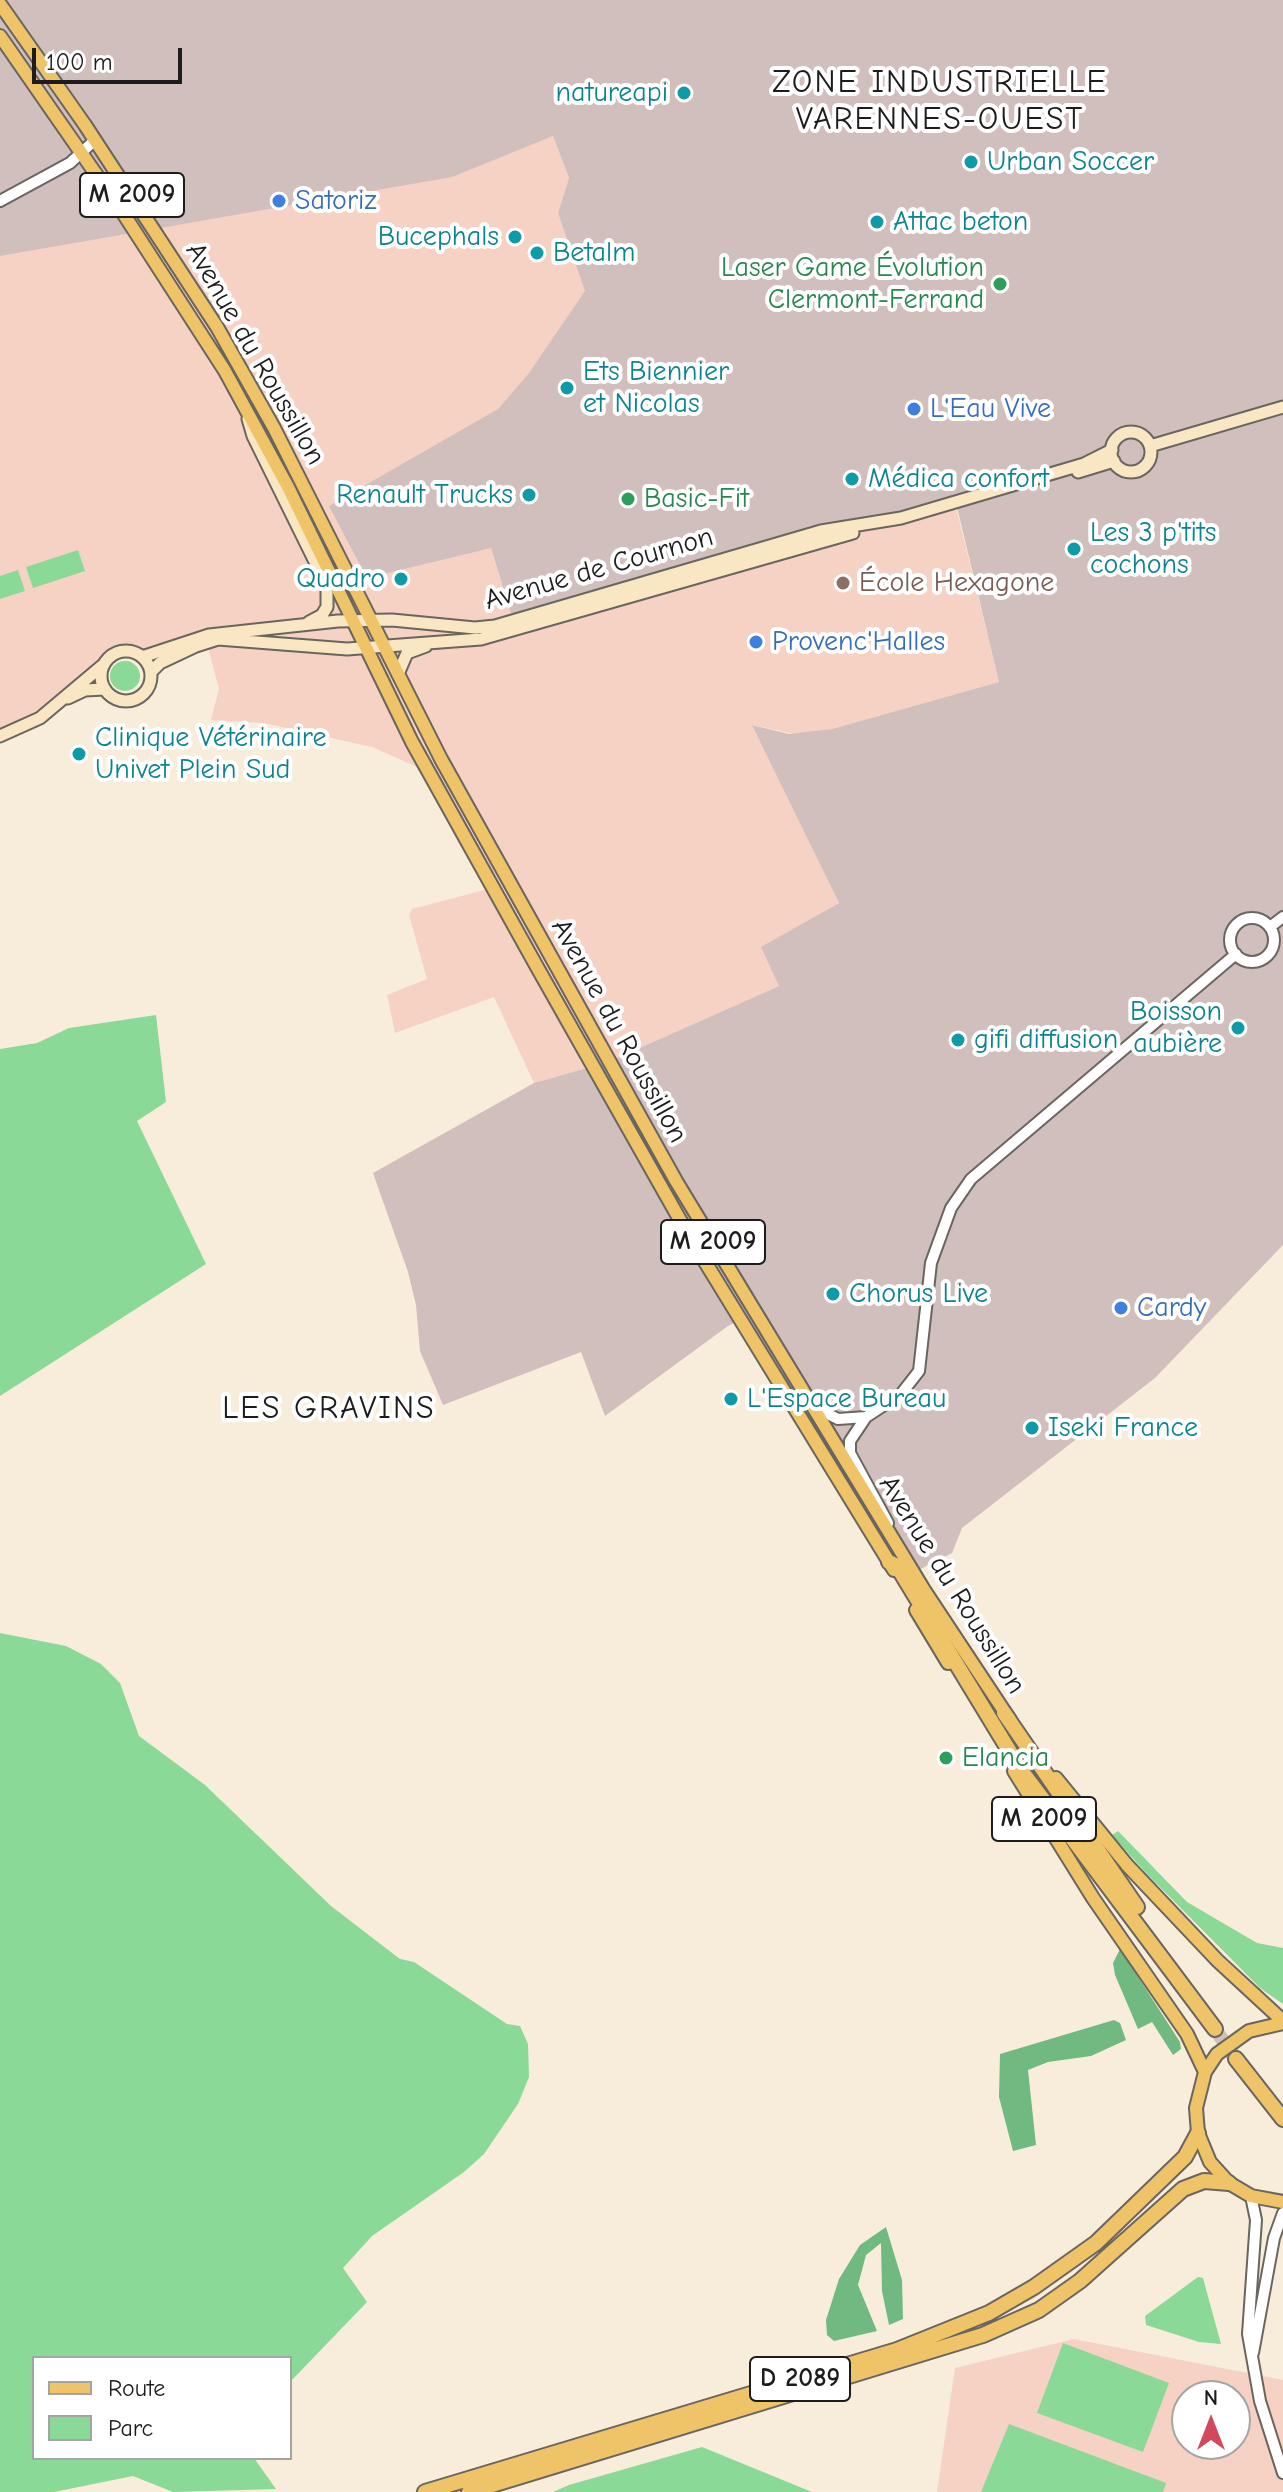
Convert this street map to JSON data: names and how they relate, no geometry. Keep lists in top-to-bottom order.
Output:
{
  "streets": {
    "highway": ["D 2089"],
    "main road": ["M 2009", "Avenue du Roussillon", "Avenue de Cournon"]
  },
  "crossings": [
    ["Avenue du Roussillon", "Avenue de Cournon"]
  ],
  "districts": ["ZONE INDUSTRIELLE VARENNES-OUEST", "LES GRAVINS"],
  "places": [
    "natureapi",
    "Urban Soccer",
    "Satoriz",
    "Attac beton",
    "Bucephals",
    "Betalm",
    "Laser Game Évolution Clermont-Ferrand",
    "Ets Biennier et Nicolas",
    "L'Eau Vive",
    "Médica confort",
    "Renault Trucks",
    "Basic-Fit",
    "Les 3 p'tits cochons",
    "Quadro",
    "École Hexagone",
    "Provenc'Halles",
    "Clinique Vétérinaire Univet Plein Sud",
    "Boisson aubière",
    "gifi diffusion",
    "Chorus Live",
    "Cardy",
    "L'Espace Bureau",
    "Iseki France",
    "Elancia"
  ],
  "legend": ["Route", "Parc"],
  "scale_bar": "100 m",
  "north": "top"
}
